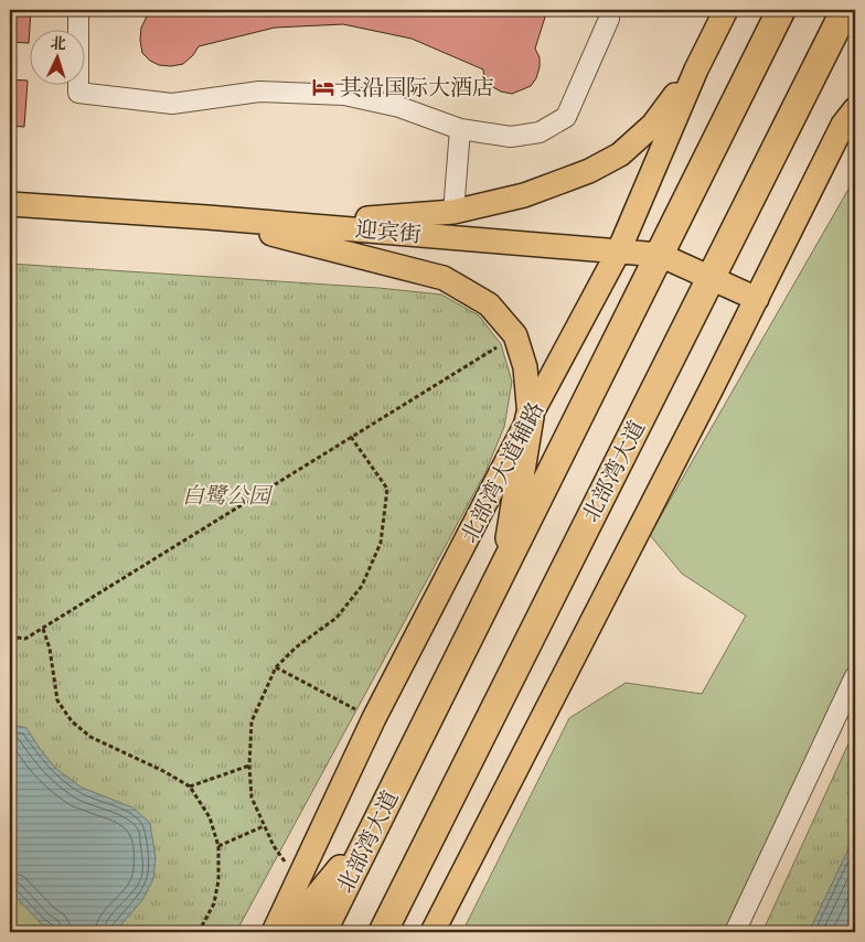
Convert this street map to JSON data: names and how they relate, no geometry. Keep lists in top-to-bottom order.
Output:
{
  "streets": {
    "highway": ["北部湾大道"],
    "main road": ["迎宾街", "北部湾大道辅路"]
  },
  "crossings": [
    ["迎宾街", "北部湾大道"],
    ["迎宾街", "北部湾大道辅路"]
  ],
  "parks": ["白鹭公园"],
  "places": {
    "hotel": ["其沿国际大酒店"]
  },
  "north": "top"
}
